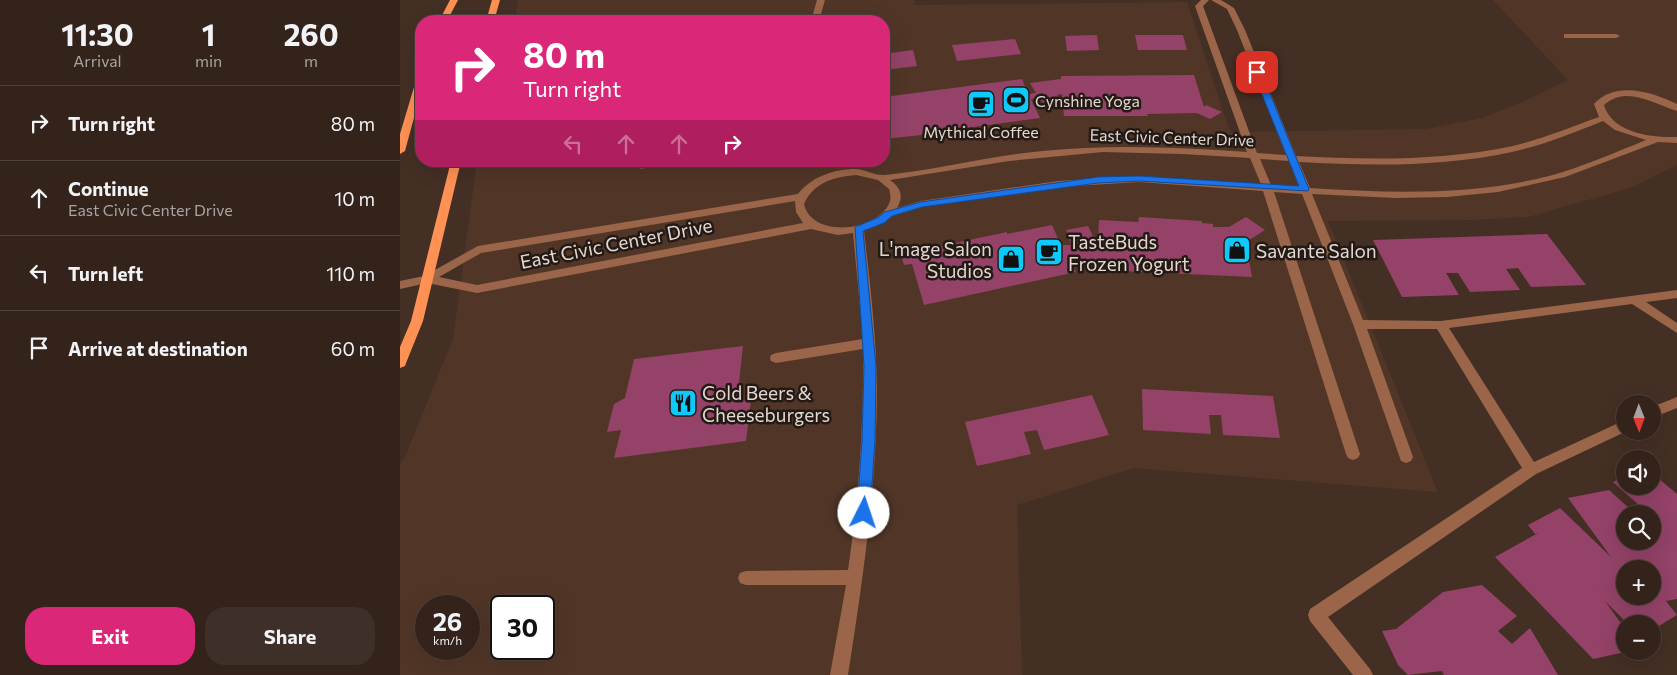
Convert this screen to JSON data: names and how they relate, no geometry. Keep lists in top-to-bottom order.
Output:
{
  "streets": {
    "street": ["East Civic Center Drive"]
  },
  "places": {
    "sports": ["Cynshine Yoga"],
    "cafe": ["Mythical Coffee", "TasteBuds Frozen Yogurt"],
    "shop": ["Savante Salon", "L'mage Salon Studios"],
    "restaurant": ["Cold Beers & Cheeseburgers"]
  },
  "north": "bottom",
  "page": {
    "eta": [
      "11:30",
      "Arrival",
      "1",
      "min",
      "260",
      "m"
    ],
    "turn": ["80 m", "Turn right"],
    "list": [
      {
        "name": "Turn right",
        "value": "80 m"
      },
      {
        "name": "Continue",
        "note": "East Civic Center Drive",
        "value": "10 m"
      },
      {
        "name": "Turn left",
        "value": "110 m"
      },
      {
        "name": "Arrive at destination",
        "value": "60 m"
      }
    ],
    "map_buttons": ["+", "−"],
    "speed": "26 km/h",
    "limit": "30",
    "buttons": ["Exit", "Share"]
  }
}
